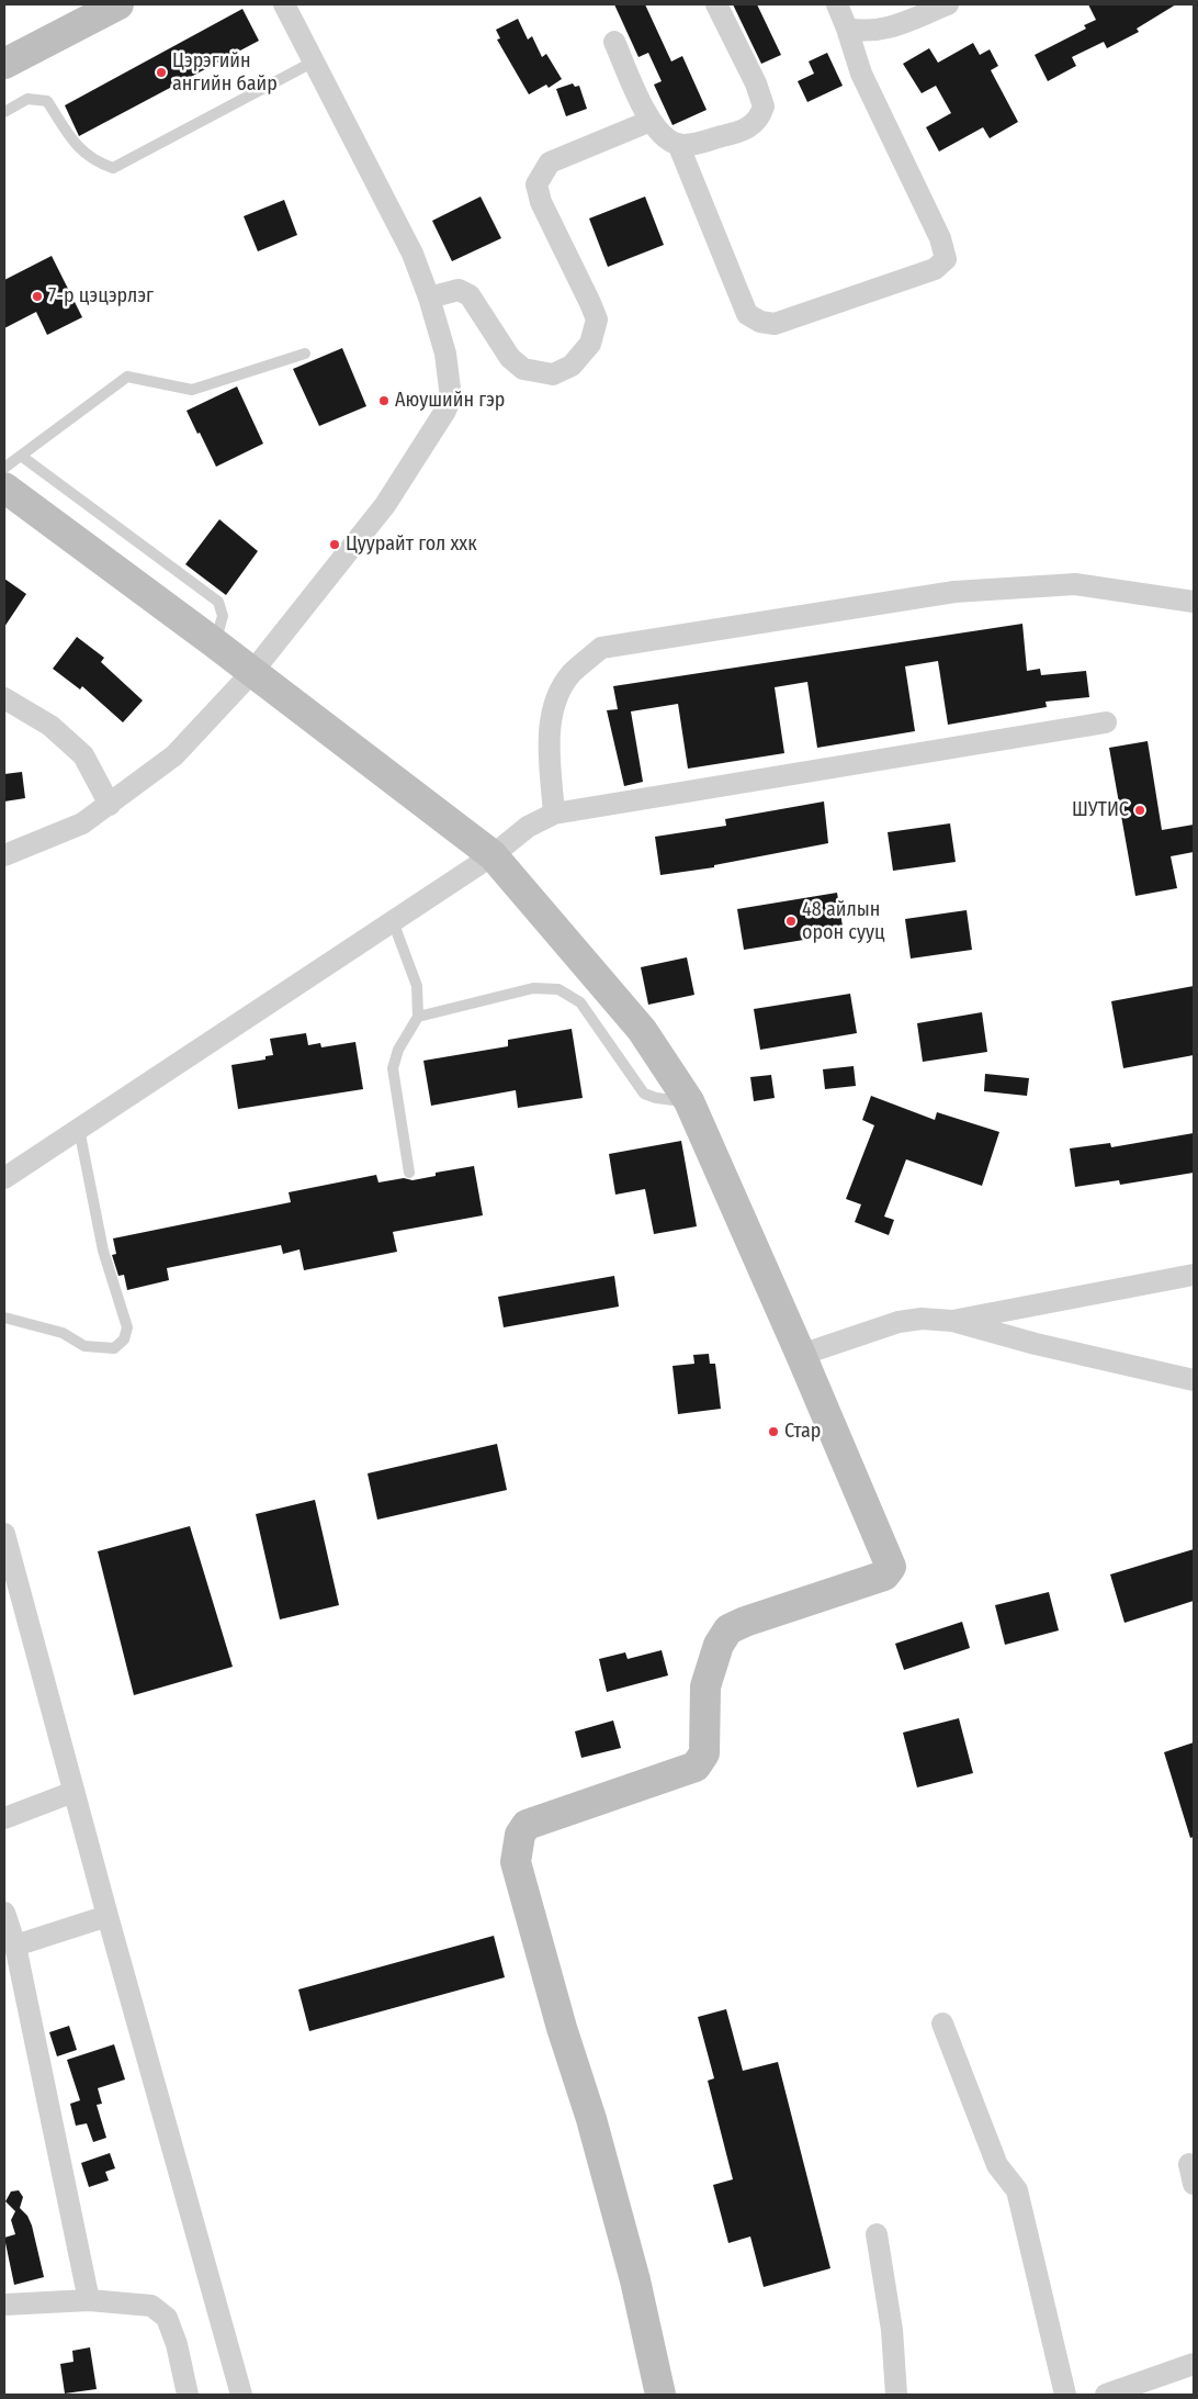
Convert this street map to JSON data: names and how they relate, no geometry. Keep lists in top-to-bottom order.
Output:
{
  "places": [
    "Цэрэгийн ангийн байр",
    "7-р цэцэрлэг",
    "Аюушийн гэр",
    "Цуурайт гол ххк",
    "ШУТИС",
    "48 айлын орон сууц",
    "Стар"
  ]
}
